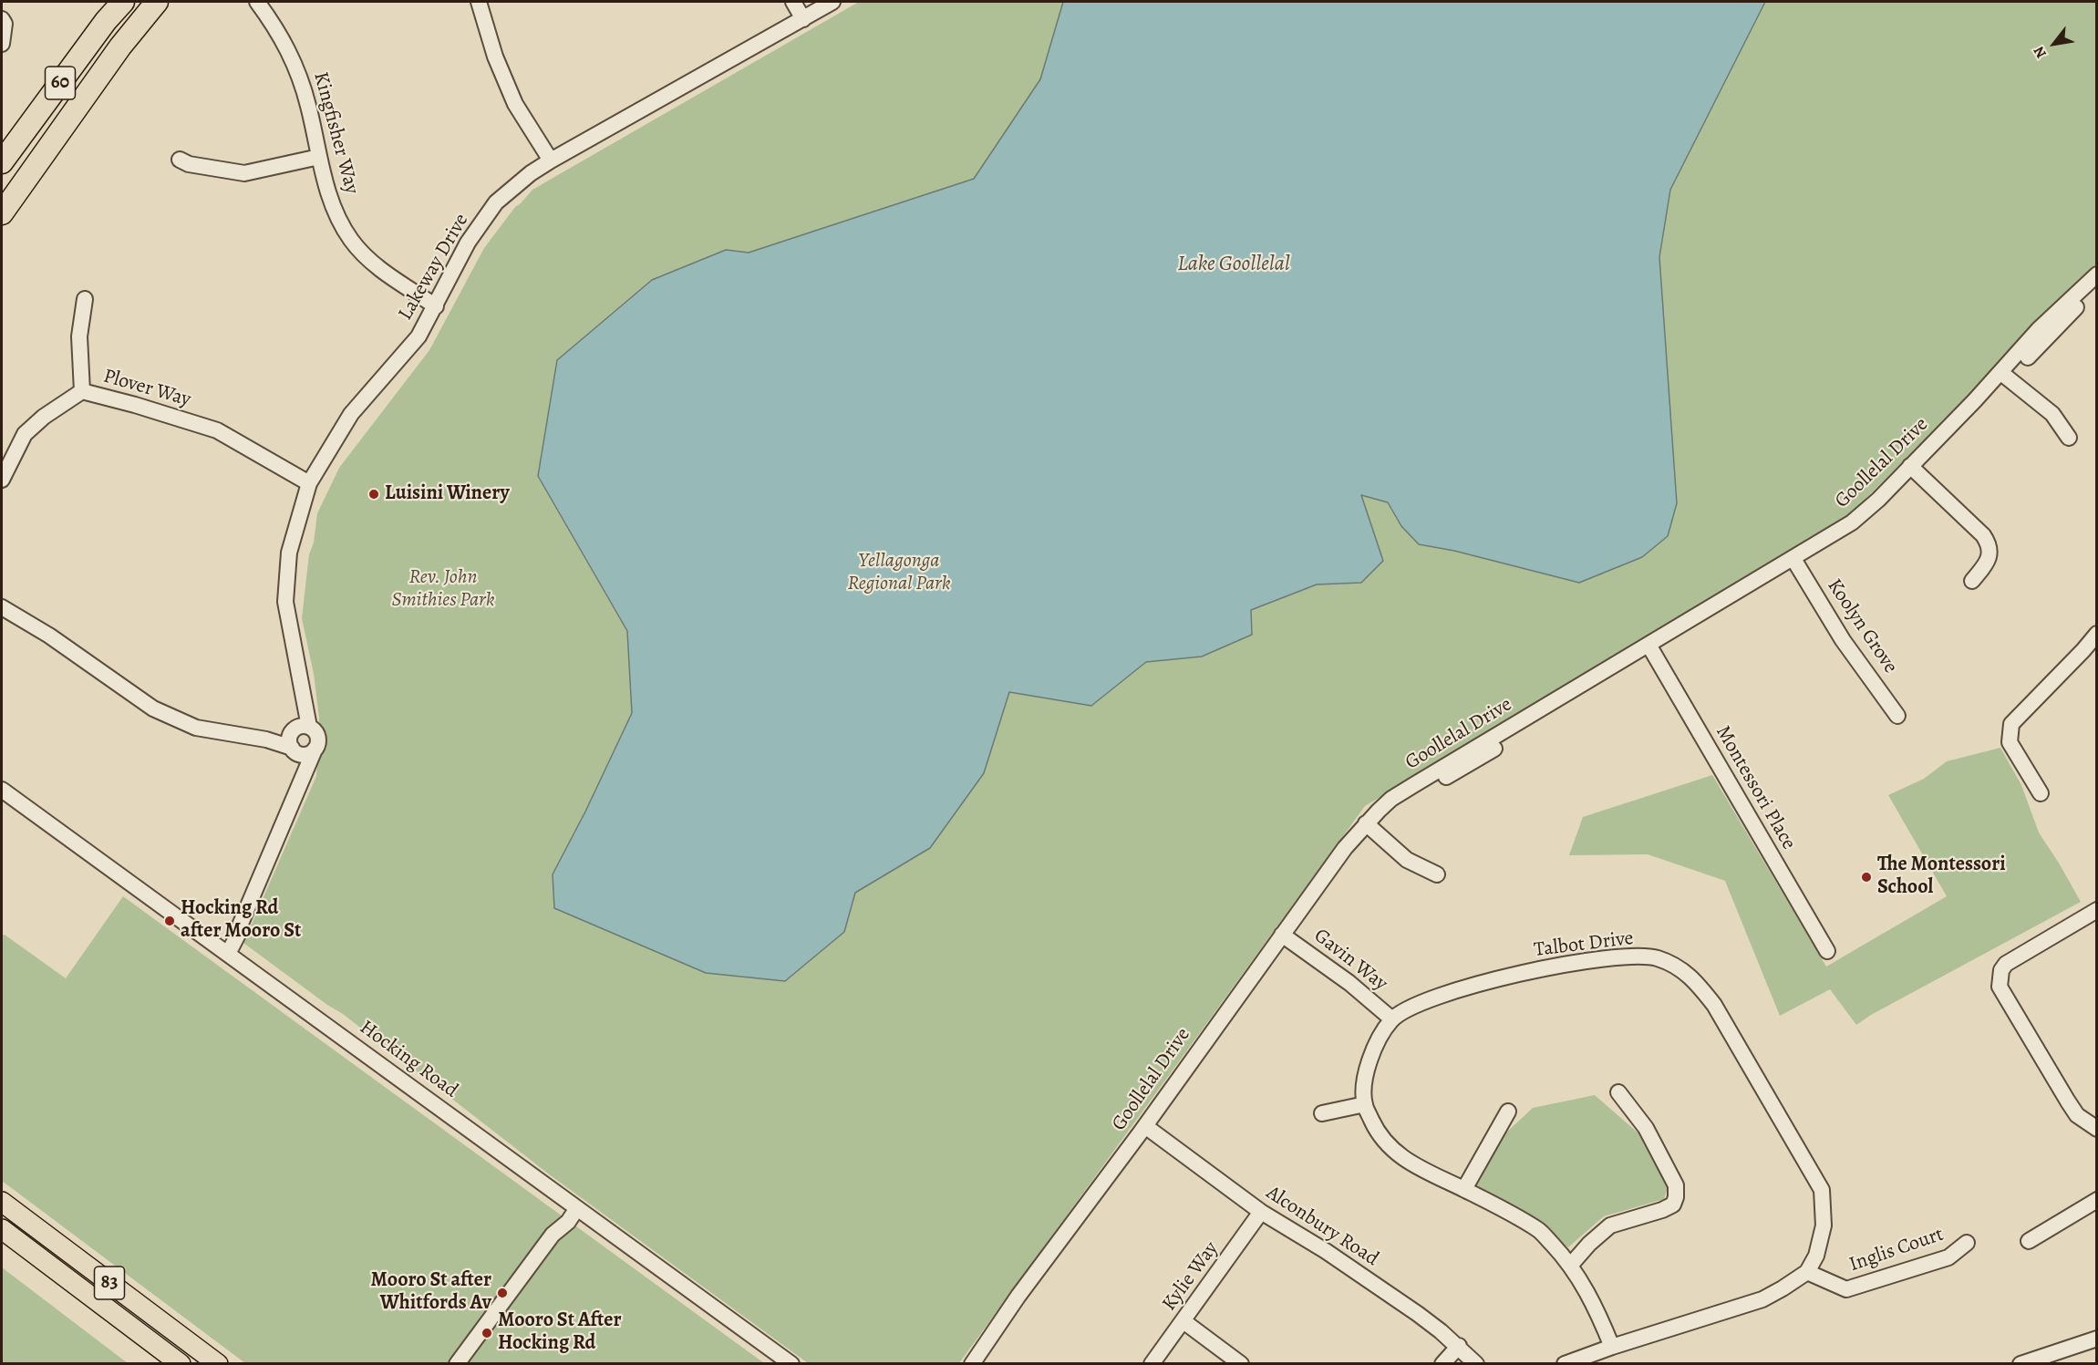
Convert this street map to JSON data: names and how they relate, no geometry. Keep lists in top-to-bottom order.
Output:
{
  "streets": {
    "highway": ["60"],
    "main road": ["83"],
    "street": [
      "Kingfisher Way",
      "Lakeway Drive",
      "Plover Way",
      "Goollelal Drive",
      "Koolyn Grove",
      "Montessori Place",
      "Talbot Drive",
      "Gavin Way",
      "Hocking Road",
      "Alconbury Road",
      "Inglis Court",
      "Kylie Way"
    ]
  },
  "crossings": [
    ["Kingfisher Way", "Lakeway Drive"],
    ["Lakeway Drive", "Plover Way"],
    ["Goollelal Drive", "Koolyn Grove"],
    ["Goollelal Drive", "Montessori Place"],
    ["Goollelal Drive", "Gavin Way"],
    ["Goollelal Drive", "Alconbury Road"],
    ["Talbot Drive", "Gavin Way"],
    ["Talbot Drive", "Inglis Court"],
    ["Alconbury Road", "Kylie Way"]
  ],
  "water": ["Lake Goollelal"],
  "parks": ["Yellagonga Regional Park", "Rev. John Smithies Park"],
  "places": [
    "Luisini Winery",
    "The Montessori School",
    "Hocking Rd after Mooro St",
    "Mooro St after Whitfords Av",
    "Mooro St After Hocking Rd"
  ],
  "north": "bottom left"
}
